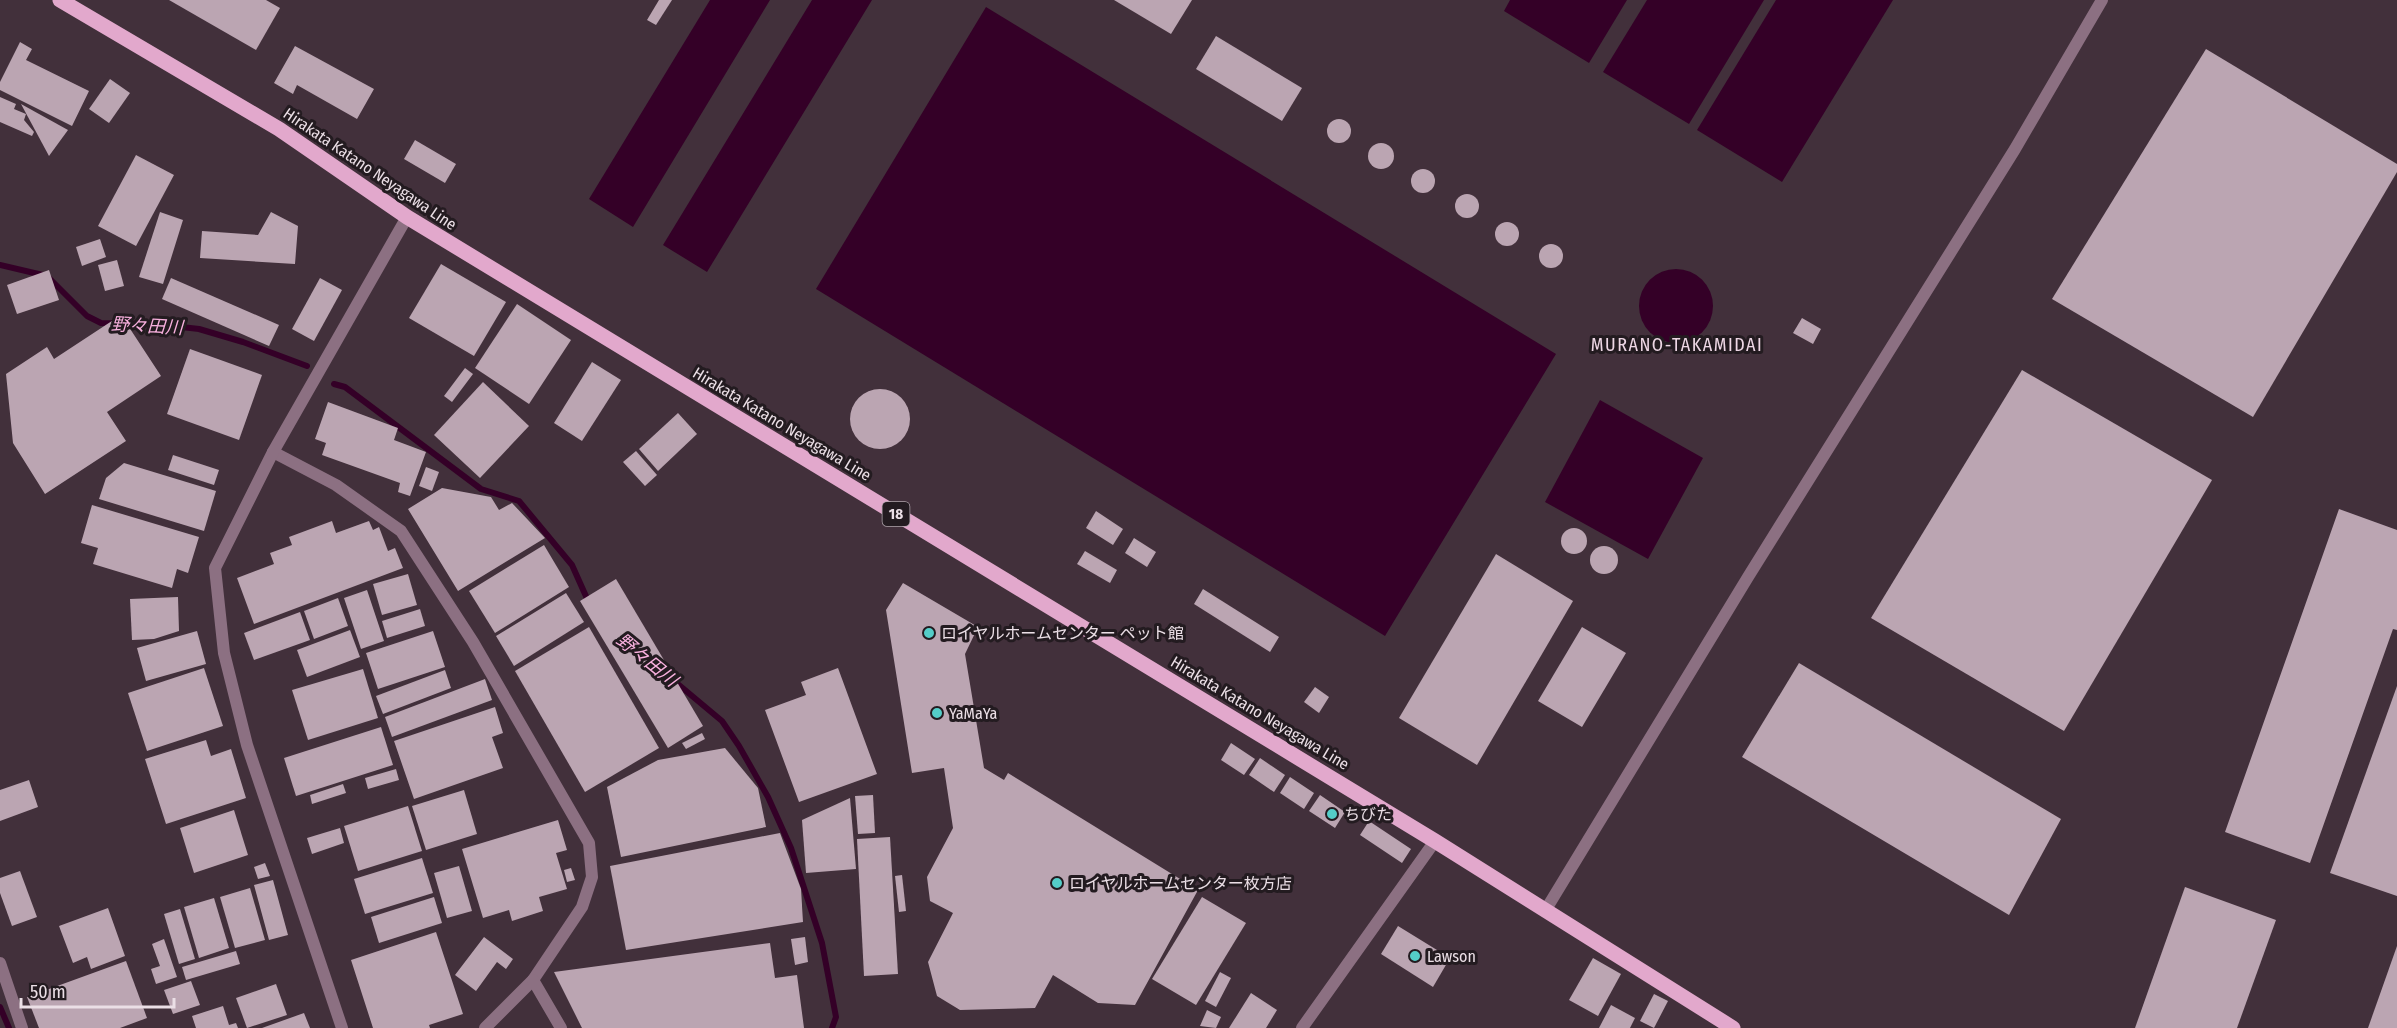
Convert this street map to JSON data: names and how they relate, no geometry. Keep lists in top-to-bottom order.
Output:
{
  "streets": {
    "main road": ["Hirakata Katano Neyagawa Line", "18"]
  },
  "districts": ["MURANO-TAKAMIDAI"],
  "water": ["野々田川"],
  "places": [
    "ロイヤルホームセンター ペット館",
    "YaMaYa",
    "ちびた",
    "ロイヤルホームセンター枚方店",
    "Lawson"
  ],
  "scale_bar": "50 m"
}
